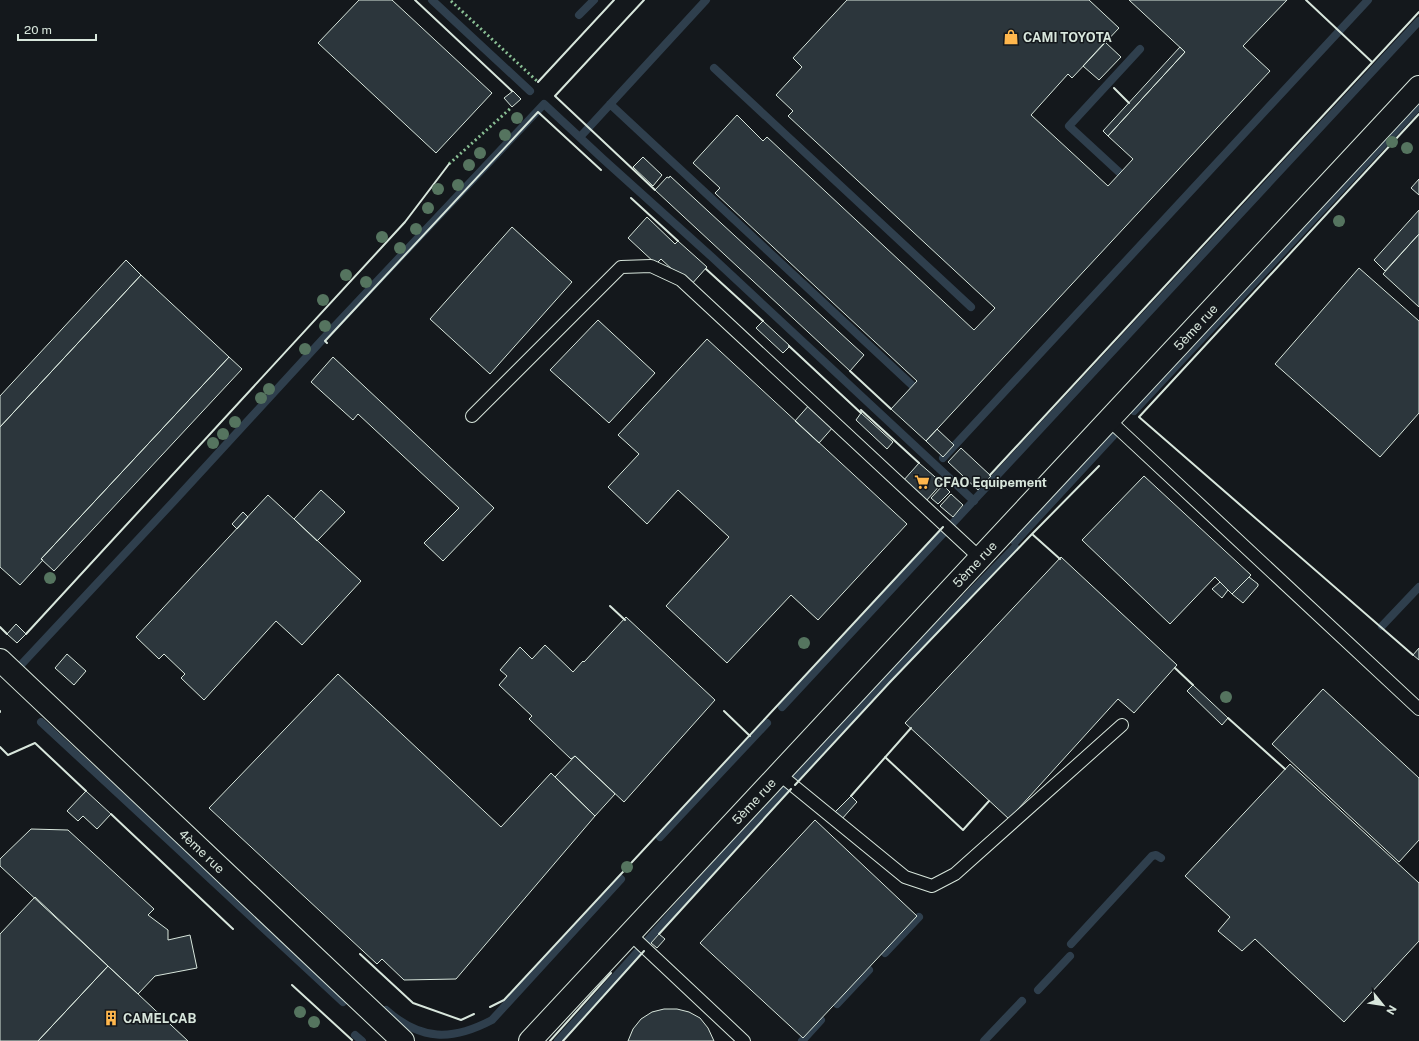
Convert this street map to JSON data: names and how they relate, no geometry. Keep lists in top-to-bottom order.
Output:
{
  "streets": {
    "street": ["5ème rue", "4ème rue"]
  },
  "places": {
    "shop": ["CAMI TOYOTA"],
    "supermarket": ["CFAO Equipement"],
    "building": ["CAMELCAB"]
  },
  "scale_bar": "20 m",
  "north": "bottom right"
}
